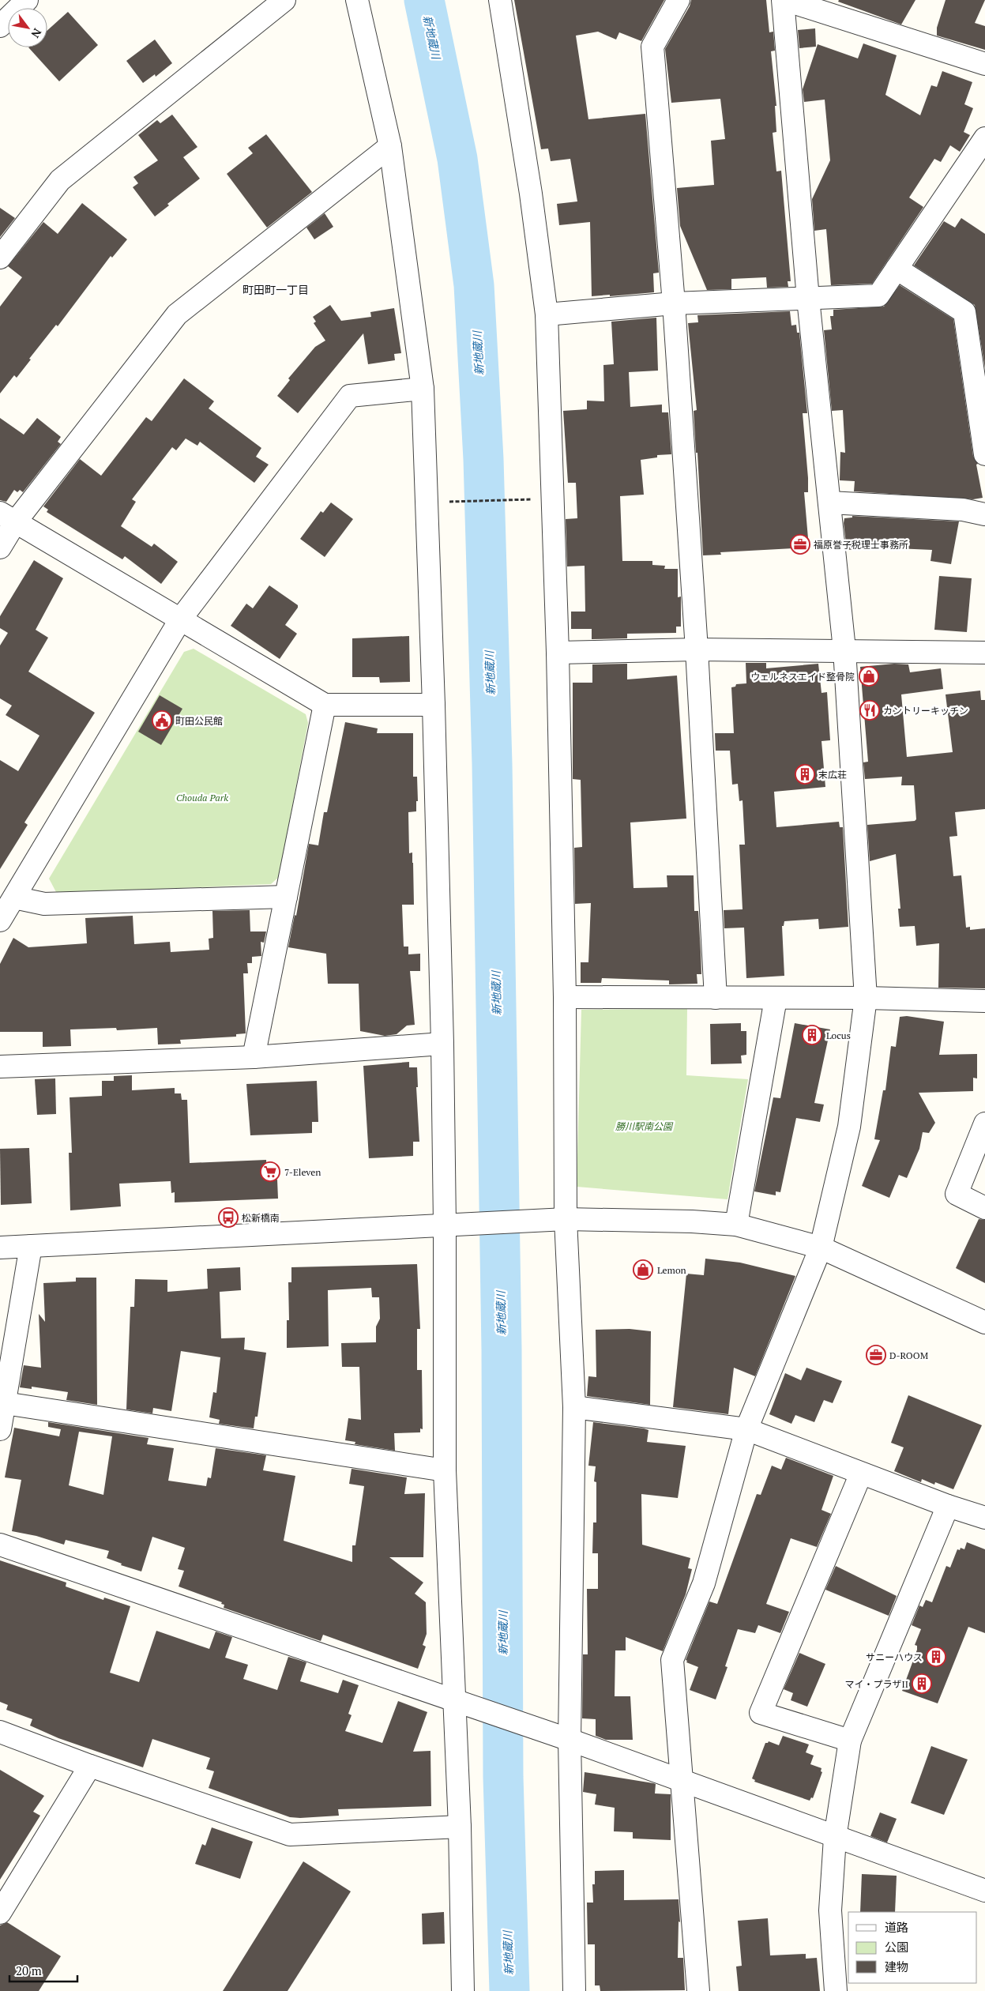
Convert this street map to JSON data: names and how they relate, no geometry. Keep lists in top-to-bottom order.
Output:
{
  "districts": ["町田町一丁目"],
  "water": ["新地蔵川"],
  "parks": ["Chouda Park", "勝川駅南公園"],
  "places": {
    "office": ["福原誉子税理士事務所", "D-ROOM"],
    "shop": ["ウェルネスエイド整骨院", "Lemon"],
    "restaurant": ["カントリーキッチン"],
    "public building": ["町田公民館"],
    "building": [
      "末広荘",
      "Locus",
      "サニーハウス",
      "マイ・プラザII"
    ],
    "supermarket": ["7-Eleven"],
    "bus stop": ["松新橋南"]
  },
  "legend": ["道路", "公園", "建物"],
  "scale_bar": "20 m",
  "north": "bottom right"
}
